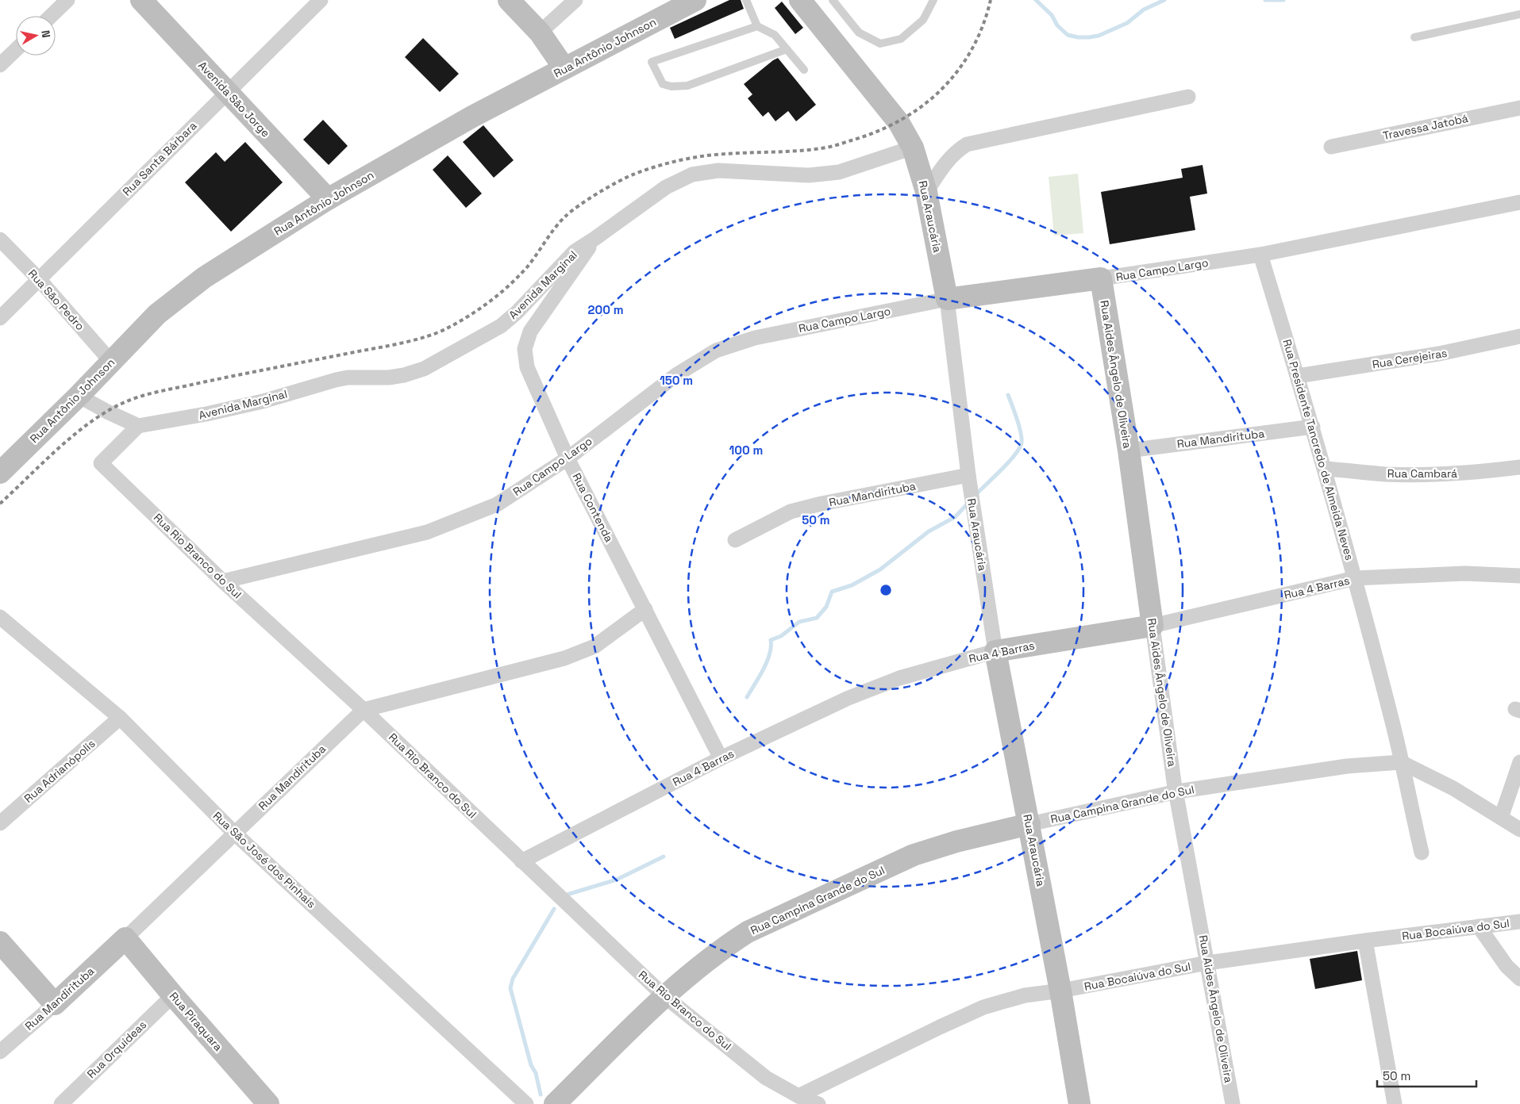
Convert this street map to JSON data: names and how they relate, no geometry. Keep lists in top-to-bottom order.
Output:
{
  "streets": {
    "street": [
      "Rua Antônio Johnson",
      "Avenida São Jorge",
      "Travessa Jatobá",
      "Rua Santa Bárbara",
      "Rua Araucária",
      "Rua Campo Largo",
      "Avenida Marginal",
      "Rua São Pedro",
      "Rua Cerejeiras",
      "Rua Aides Ângelo de Oliveira",
      "Rua Mandirituba",
      "Rua Presidente Tancredo de Almeida Neves",
      "Rua Cambará",
      "Rua Contenda",
      "Rua Rio Branco do Sul",
      "Rua 4 Barras",
      "Rua Adrianópolis",
      "Rua Campina Grande do Sul",
      "Rua São José dos Pinhais",
      "Rua Bocaiúva do Sul",
      "Rua Piraquara",
      "Rua Orquídeas"
    ]
  },
  "crossings": [
    ["Rua Antônio Johnson", "Avenida São Jorge"],
    ["Rua Antônio Johnson", "Rua São Pedro"],
    ["Avenida São Jorge", "Rua Santa Bárbara"],
    ["Rua Santa Bárbara", "Rua São Pedro"],
    ["Rua Araucária", "Rua Campo Largo"],
    ["Rua Araucária", "Avenida Marginal"],
    ["Rua Araucária", "Rua Mandirituba"],
    ["Rua Araucária", "Rua 4 Barras"],
    ["Rua Araucária", "Rua Campina Grande do Sul"],
    ["Rua Araucária", "Rua Bocaiúva do Sul"],
    ["Rua Campo Largo", "Rua Aides Ângelo de Oliveira"],
    ["Rua Campo Largo", "Rua Presidente Tancredo de Almeida Neves"],
    ["Rua Campo Largo", "Rua Contenda"],
    ["Rua Campo Largo", "Rua Rio Branco do Sul"],
    ["Avenida Marginal", "Rua Contenda"],
    ["Avenida Marginal", "Rua Rio Branco do Sul"],
    ["Rua Cerejeiras", "Rua Presidente Tancredo de Almeida Neves"],
    ["Rua Aides Ângelo de Oliveira", "Rua Mandirituba"],
    ["Rua Aides Ângelo de Oliveira", "Rua 4 Barras"],
    ["Rua Aides Ângelo de Oliveira", "Rua Campina Grande do Sul"],
    ["Rua Aides Ângelo de Oliveira", "Rua Bocaiúva do Sul"],
    ["Rua Mandirituba", "Rua Presidente Tancredo de Almeida Neves"],
    ["Rua Mandirituba", "Rua Contenda"],
    ["Rua Mandirituba", "Rua Rio Branco do Sul"],
    ["Rua Mandirituba", "Rua São José dos Pinhais"],
    ["Rua Mandirituba", "Rua Piraquara"],
    ["Rua Presidente Tancredo de Almeida Neves", "Rua Cambará"],
    ["Rua Presidente Tancredo de Almeida Neves", "Rua 4 Barras"],
    ["Rua Presidente Tancredo de Almeida Neves", "Rua Campina Grande do Sul"],
    ["Rua Contenda", "Rua 4 Barras"],
    ["Rua Rio Branco do Sul", "Rua 4 Barras"],
    ["Rua Rio Branco do Sul", "Rua Campina Grande do Sul"],
    ["Rua Rio Branco do Sul", "Rua Bocaiúva do Sul"],
    ["Rua Adrianópolis", "Rua São José dos Pinhais"],
    ["Rua Piraquara", "Rua Orquídeas"]
  ],
  "scale_bar": "50 m",
  "north": "right",
  "rings": [
    "200 m",
    "150 m",
    "100 m",
    "50 m"
  ]
}
